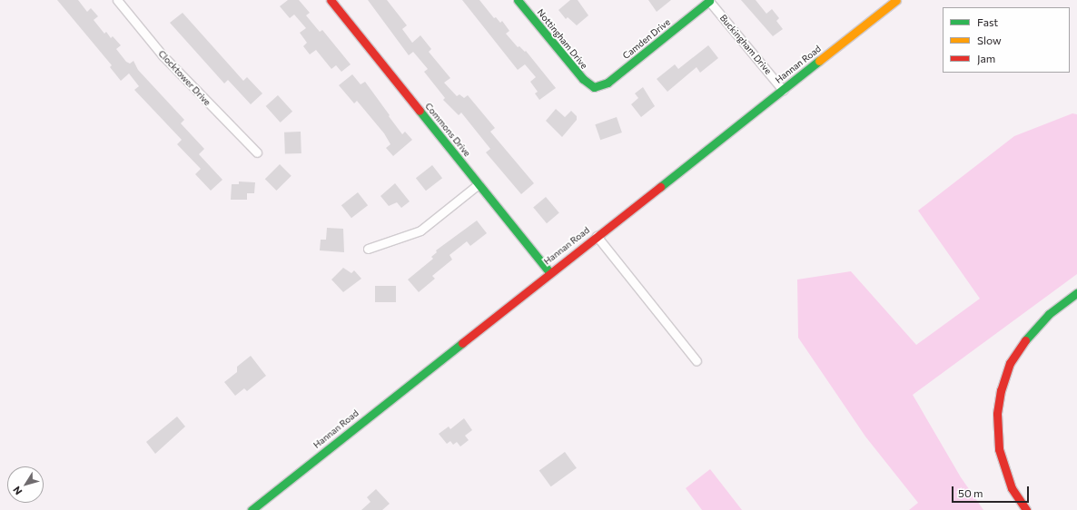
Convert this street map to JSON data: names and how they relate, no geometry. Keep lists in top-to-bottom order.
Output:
{
  "streets": {
    "street": [
      "Nottingham Drive",
      "Camden Drive",
      "Buckingham Drive",
      "Hannan Road",
      "Clocktower Drive",
      "Commons Drive"
    ]
  },
  "crossings": [
    ["Nottingham Drive", "Camden Drive"],
    ["Camden Drive", "Buckingham Drive"],
    ["Buckingham Drive", "Hannan Road"],
    ["Hannan Road", "Commons Drive"]
  ],
  "legend": ["Fast", "Slow", "Jam"],
  "scale_bar": "50 m",
  "north": "bottom left"
}
